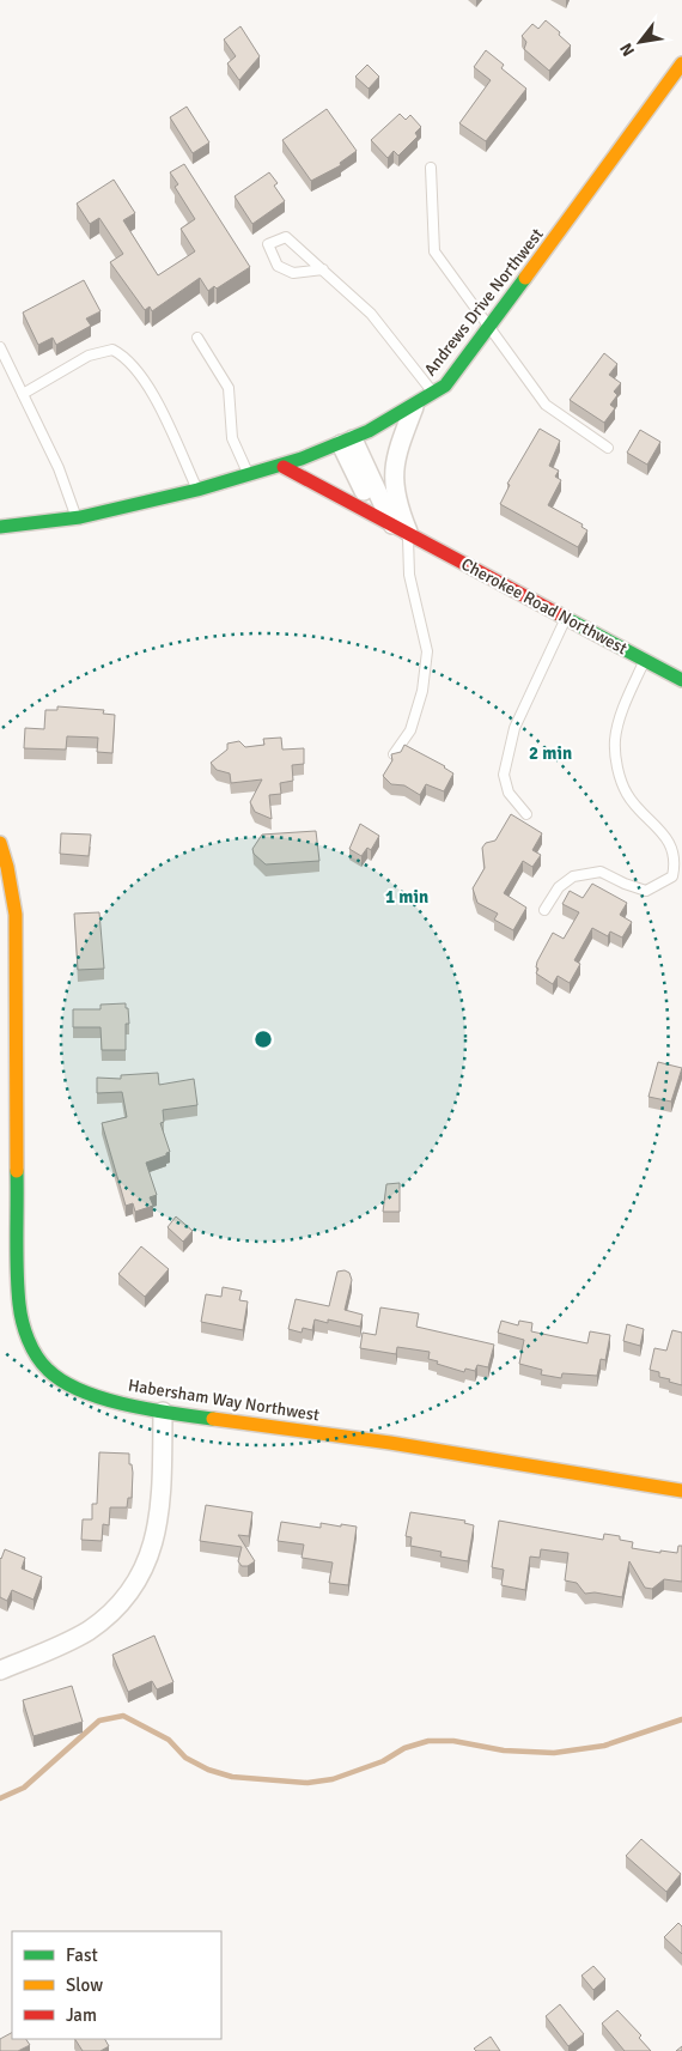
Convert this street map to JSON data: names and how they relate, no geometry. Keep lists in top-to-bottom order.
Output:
{
  "streets": {
    "street": ["Andrews Drive Northwest", "Cherokee Road Northwest", "Habersham Way Northwest"]
  },
  "crossings": [
    ["Andrews Drive Northwest", "Cherokee Road Northwest"]
  ],
  "legend": ["Fast", "Slow", "Jam"],
  "north": "bottom left",
  "rings": ["2 min", "1 min"]
}
